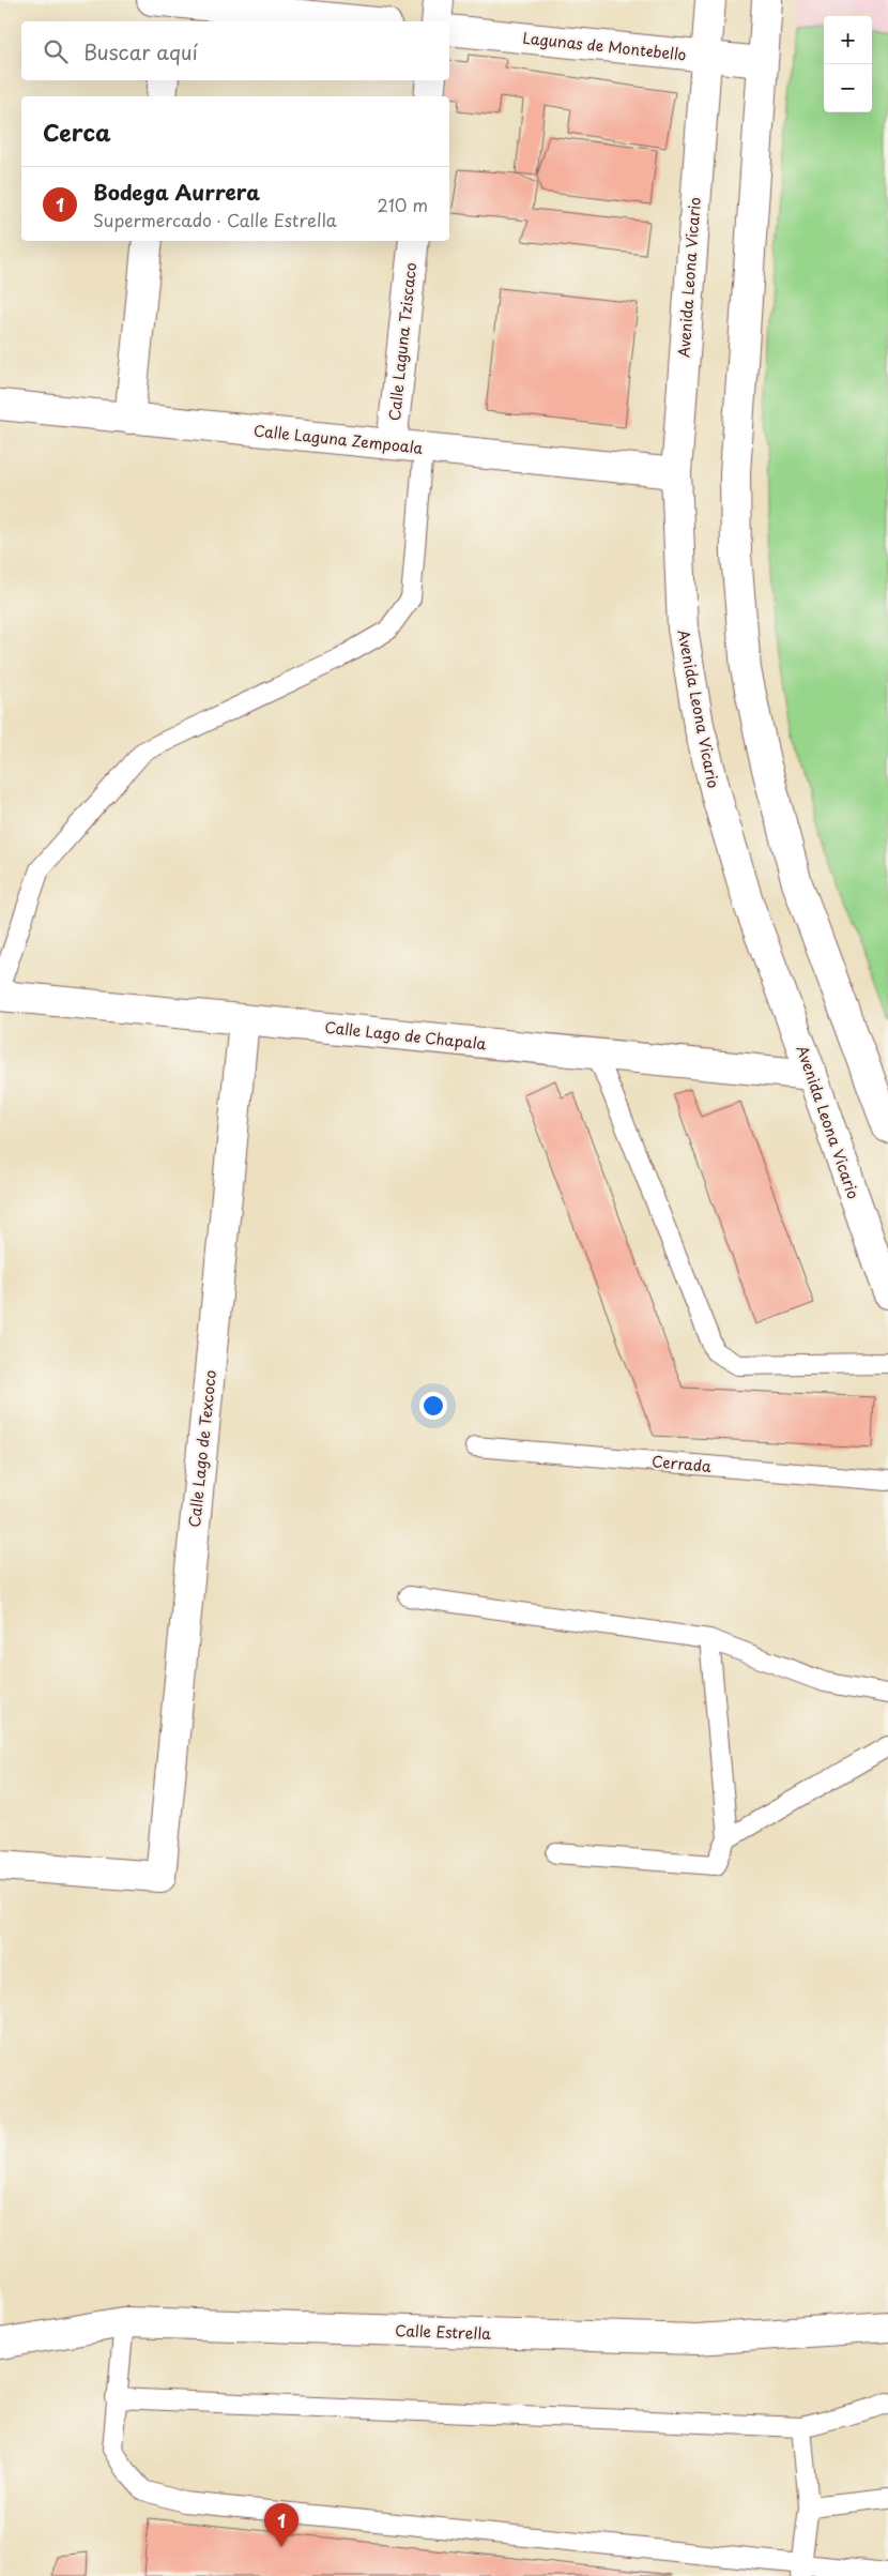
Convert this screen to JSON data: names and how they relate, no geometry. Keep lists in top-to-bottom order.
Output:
{
  "streets": {
    "street": [
      "Lagunas de Montebello",
      "Avenida Leona Vicario",
      "Calle Laguna Tziscaco",
      "Calle Laguna Zempoala",
      "Calle Lago de Chapala",
      "Calle Lago de Texcoco",
      "Calle Estrella"
    ],
    "lane": ["Cerrada"]
  },
  "crossings": [
    ["Lagunas de Montebello", "Avenida Leona Vicario"],
    ["Avenida Leona Vicario", "Calle Laguna Zempoala"],
    ["Avenida Leona Vicario", "Calle Lago de Chapala"],
    ["Calle Laguna Tziscaco", "Calle Laguna Zempoala"],
    ["Calle Lago de Chapala", "Calle Lago de Texcoco"]
  ],
  "page": {
    "map_buttons": ["+", "−"],
    "search": "Buscar aquí",
    "heading": "Cerca",
    "list": [
      {
        "mark": "1",
        "name": "Bodega Aurrera",
        "note": "Supermercado · Calle Estrella",
        "value": "210 m"
      }
    ],
    "pins": "1"
  }
}
